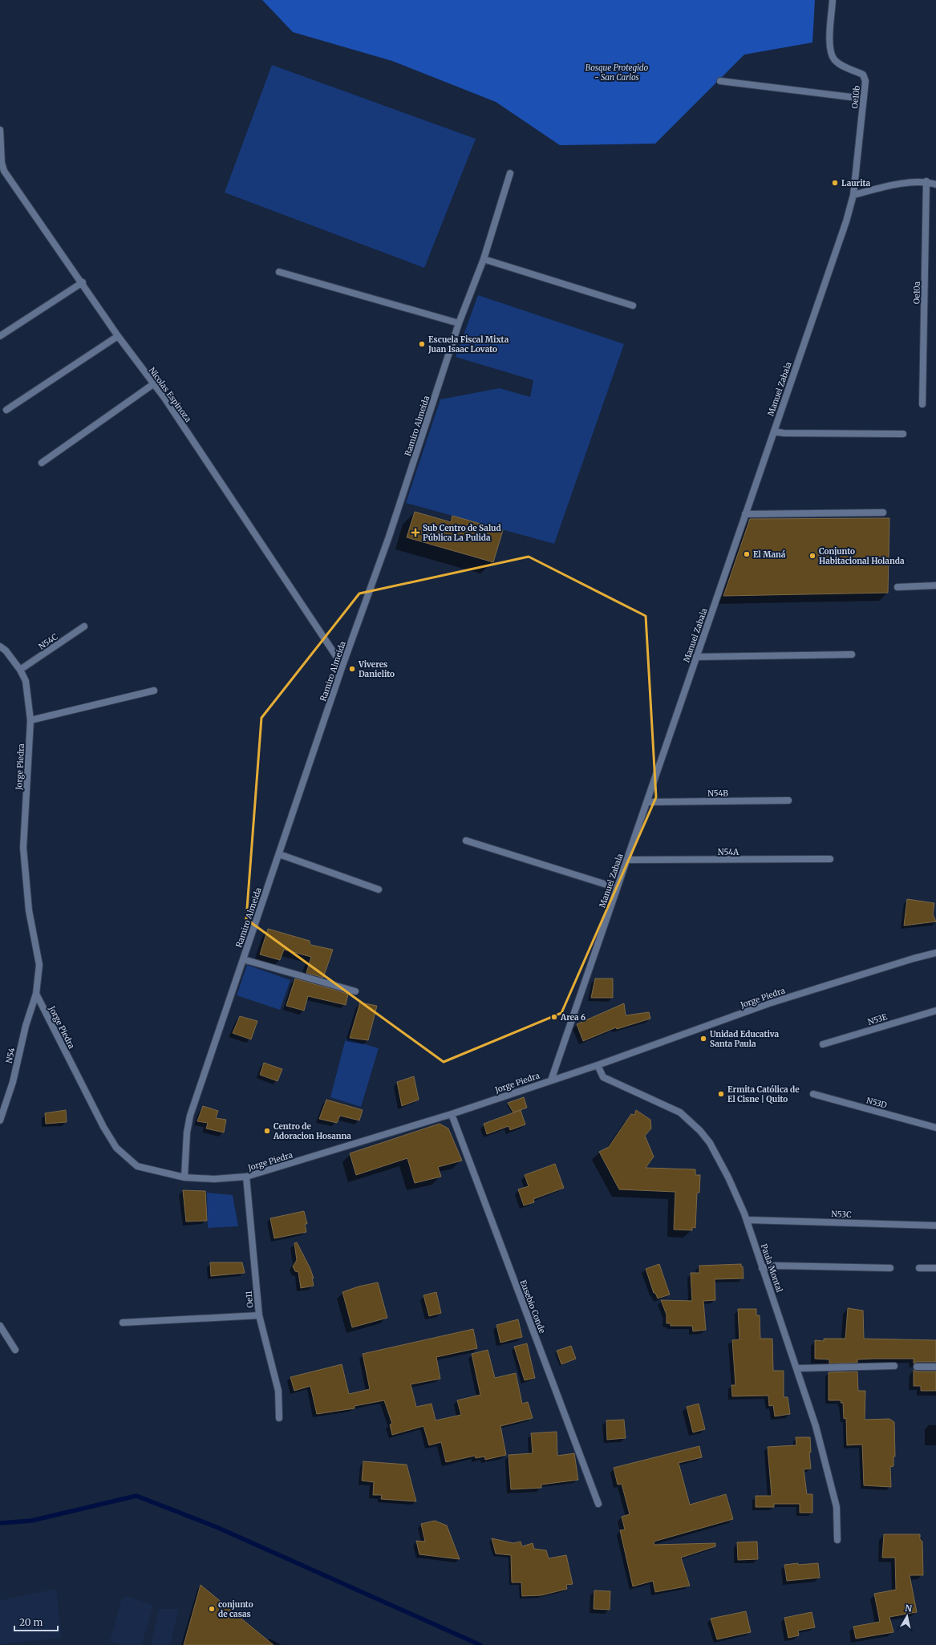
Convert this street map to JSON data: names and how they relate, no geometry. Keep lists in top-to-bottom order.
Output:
{
  "streets": {
    "street": [
      "Oe10b",
      "Oe10a",
      "Manuel Zabala",
      "Nicolas Espinoza",
      "Ramiro Almeida",
      "N54C",
      "Jorge Piedra",
      "N54B",
      "N54A",
      "N53E",
      "N54",
      "N53D",
      "N53C",
      "Paula Montal",
      "Oe11",
      "Eusebio Conde"
    ]
  },
  "crossings": [
    ["Oe10b", "Manuel Zabala"],
    ["Manuel Zabala", "Jorge Piedra"],
    ["Manuel Zabala", "N54B"],
    ["Manuel Zabala", "N54A"],
    ["Nicolas Espinoza", "Ramiro Almeida"],
    ["Ramiro Almeida", "Jorge Piedra"],
    ["N54C", "Jorge Piedra"],
    ["Jorge Piedra", "N54"],
    ["Jorge Piedra", "Paula Montal"],
    ["Jorge Piedra", "Oe11"],
    ["Jorge Piedra", "Eusebio Conde"],
    ["N53C", "Paula Montal"]
  ],
  "parks": ["Bosque Protegido - San Carlos"],
  "places": {
    "other": [
      "Laurita",
      "Escuela Fiscal Mixta Juan Isaac Lovato",
      "El Maná",
      "Conjunto Habitacional Holanda",
      "Viveres Danielito",
      "Area 6",
      "Unidad Educativa Santa Paula",
      "Ermita Católica de El Cisne | Quito",
      "Centro de Adoracion Hosanna",
      "conjunto de casas"
    ],
    "health": ["Sub Centro de Salud Pública La Pulida"]
  },
  "scale_bar": "20 m",
  "north": "top"
}
